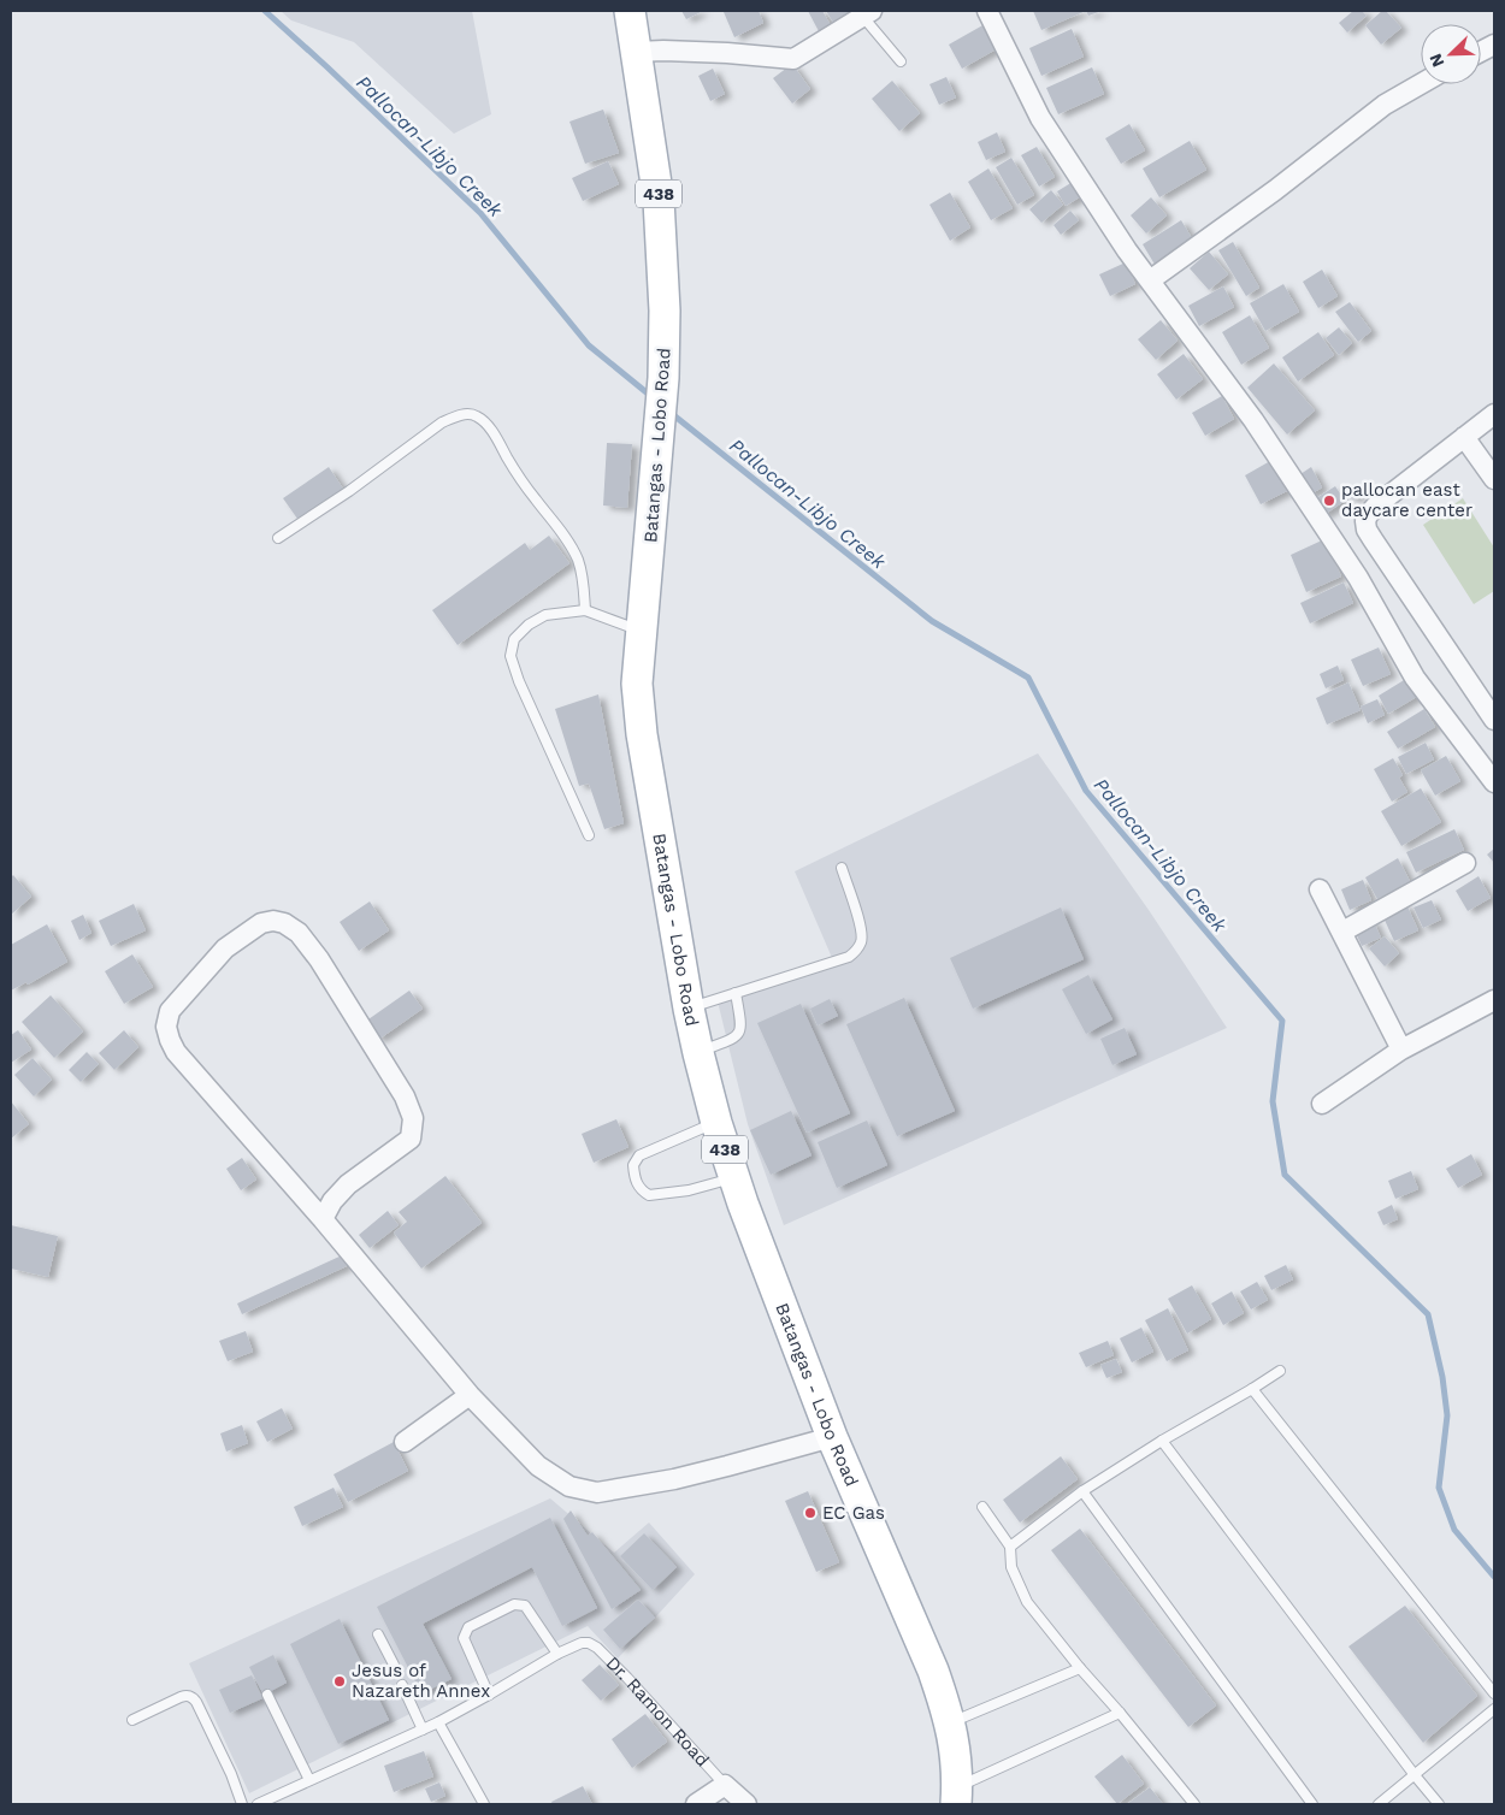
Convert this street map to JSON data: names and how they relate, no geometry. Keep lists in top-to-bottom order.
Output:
{
  "streets": {
    "main road": ["438", "Batangas - Lobo Road"],
    "street": ["Dr. Ramon Road"]
  },
  "water": ["Pallocan-Libjo Creek"],
  "places": ["pallocan east daycare center", "EC Gas", "Jesus of Nazareth Annex"],
  "north": "bottom left"
}
